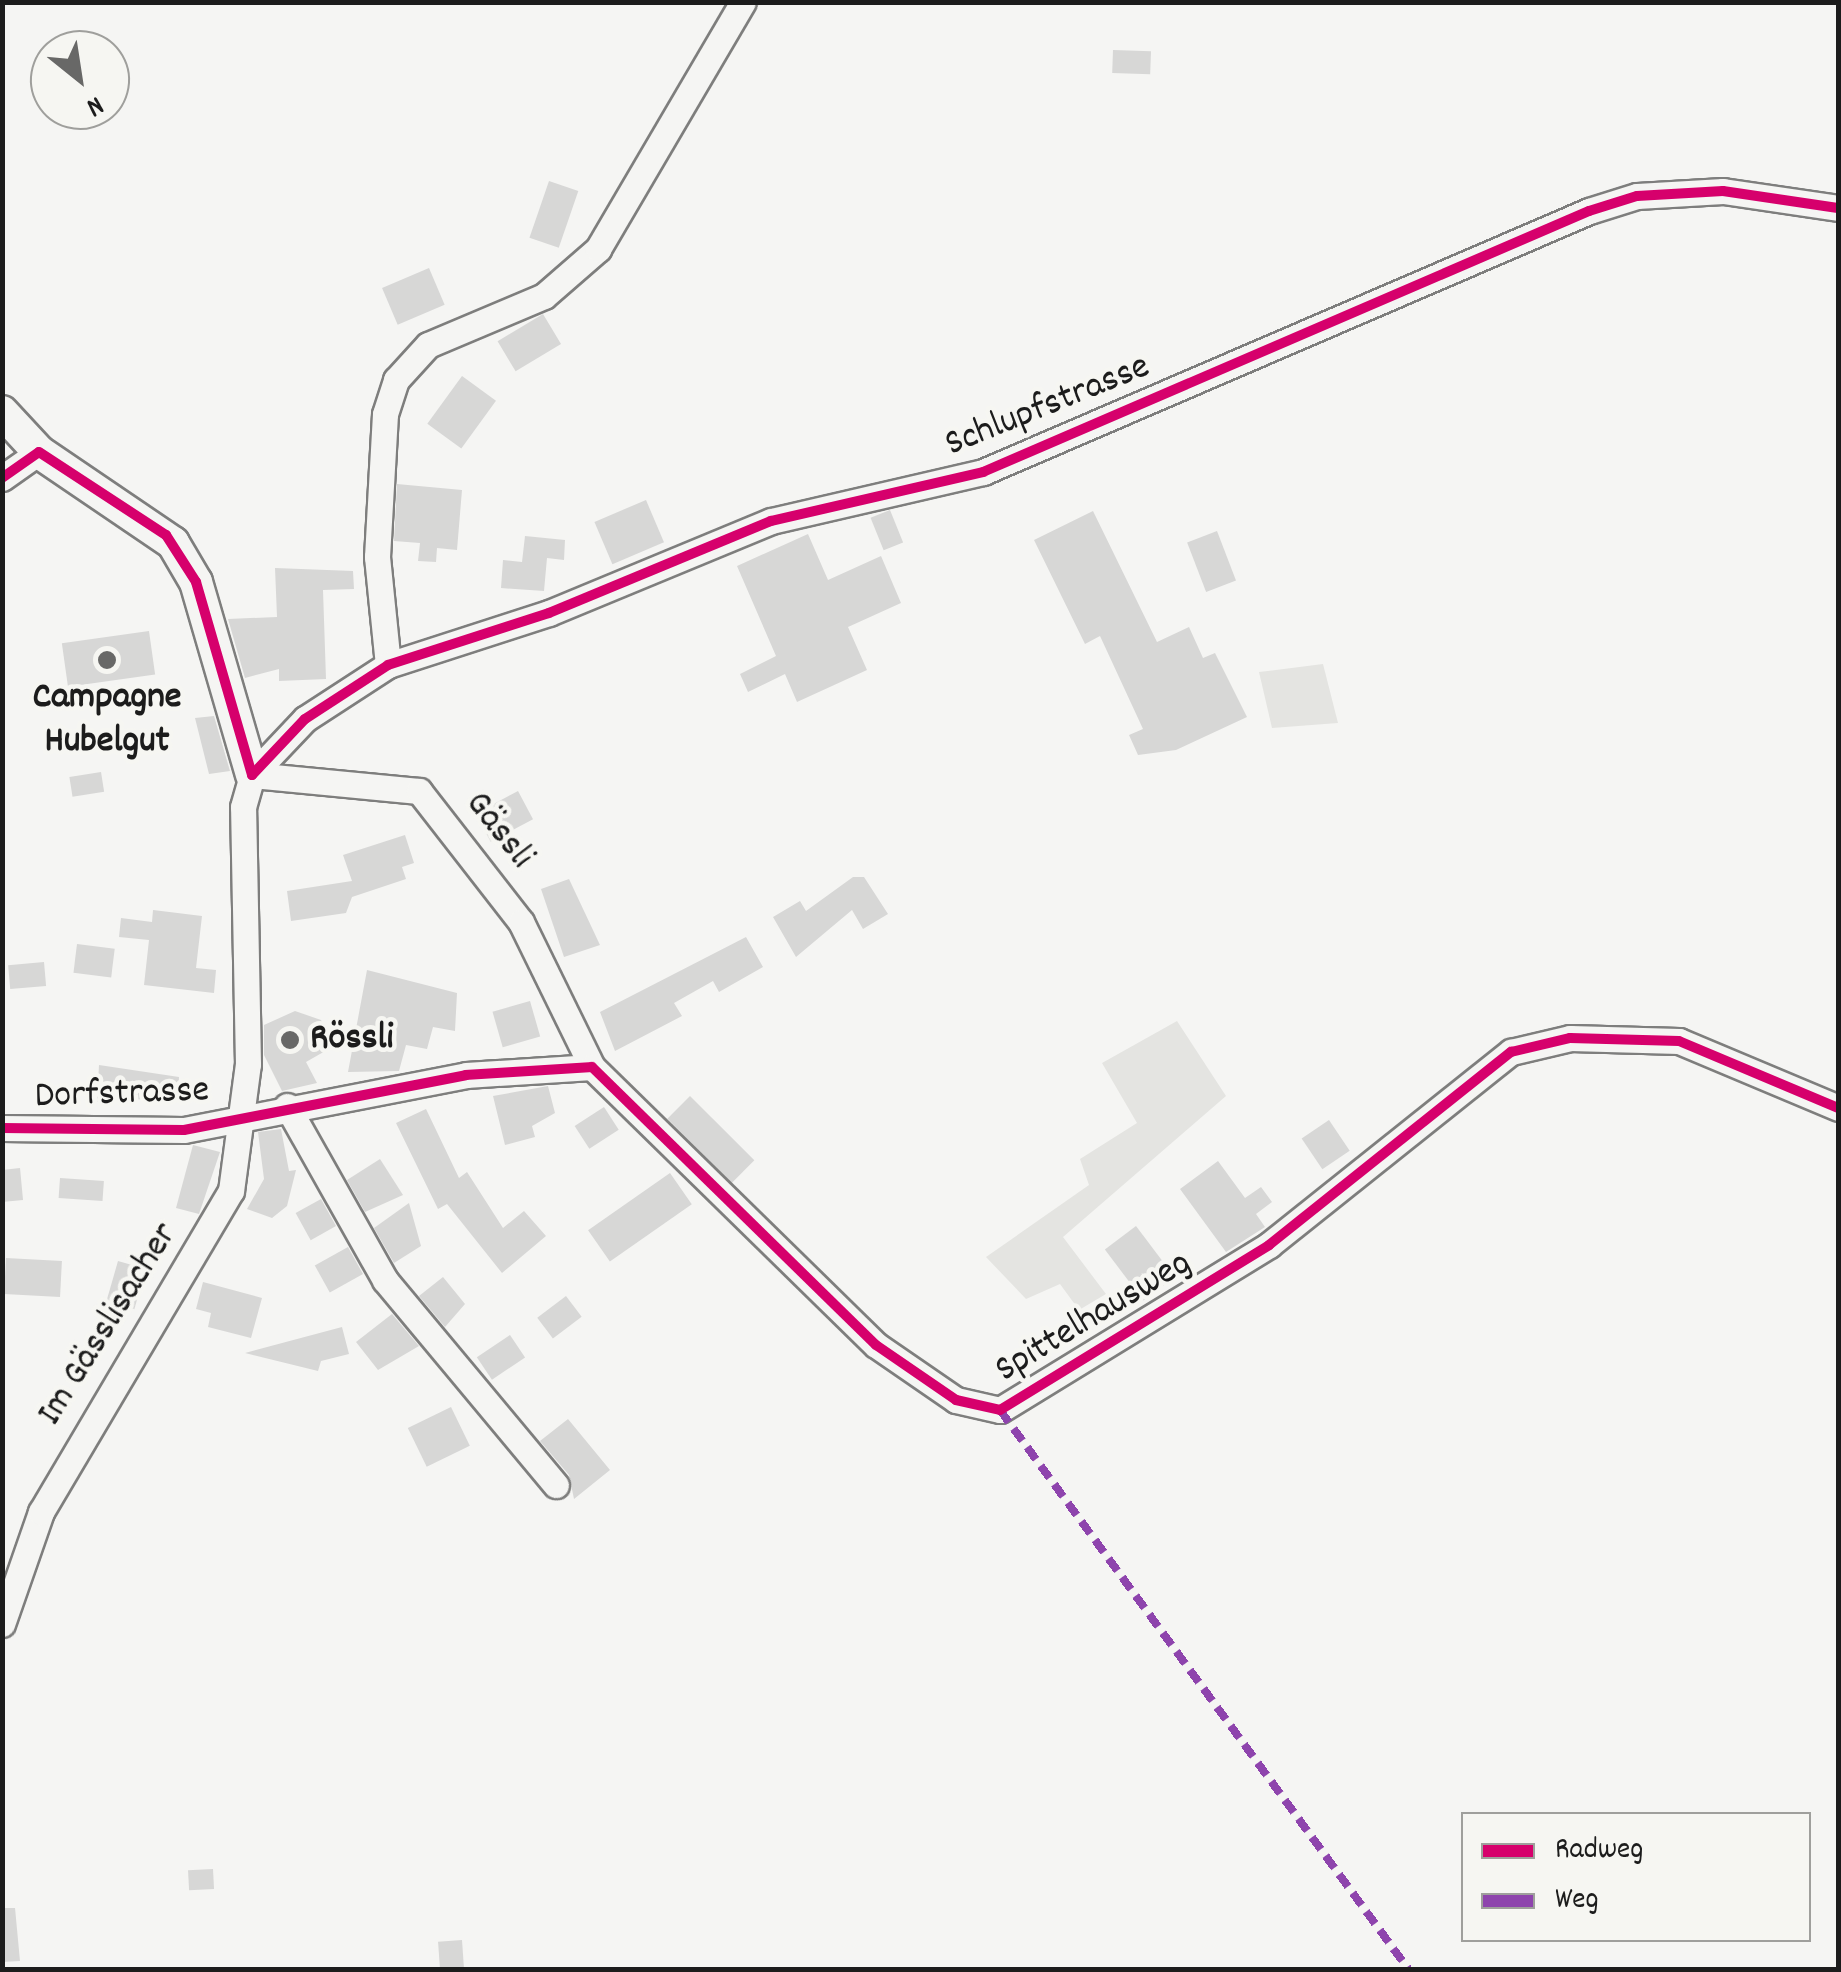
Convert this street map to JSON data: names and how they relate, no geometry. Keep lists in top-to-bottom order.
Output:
{
  "streets": {
    "street": [
      "Schlupfstrasse",
      "Gässli",
      "Dorfstrasse",
      "Spittelhausweg",
      "Im Gässlisacher"
    ]
  },
  "crossings": [
    ["Schlupfstrasse", "Gässli"],
    ["Schlupfstrasse", "Dorfstrasse"],
    ["Gässli", "Dorfstrasse"],
    ["Gässli", "Spittelhausweg"],
    ["Dorfstrasse", "Im Gässlisacher"]
  ],
  "places": ["Campagne Hubelgut", "Rössli"],
  "legend": ["Radweg", "Weg"],
  "north": "bottom right"
}
